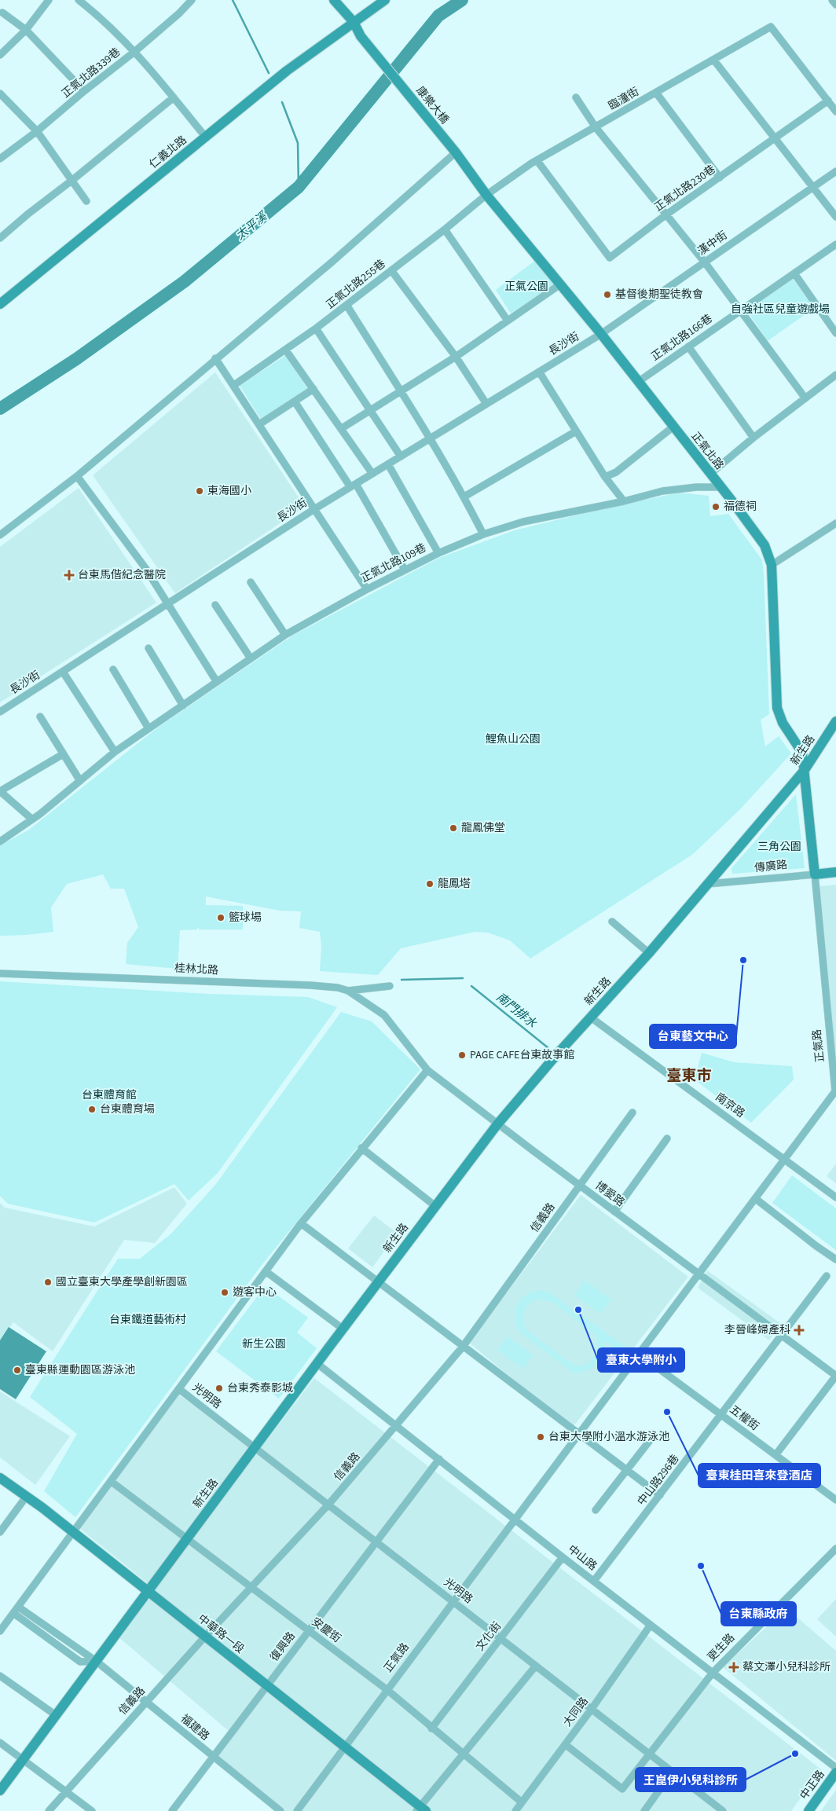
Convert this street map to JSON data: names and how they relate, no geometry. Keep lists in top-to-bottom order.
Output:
{
  "streets": {
    "street": [
      "正氣北路339巷",
      "臨潼街",
      "康樂大橋",
      "仁義北路",
      "正氣北路230巷",
      "漢中街",
      "正氣北路255巷",
      "正氣北路166巷",
      "長沙街",
      "正氣北路",
      "正氣北路109巷",
      "新生路",
      "傳廣路",
      "桂林北路",
      "正氣路",
      "南京路",
      "博愛路",
      "信義路",
      "光明路",
      "五權街",
      "中山路296巷",
      "中山路",
      "安慶街",
      "中華路一段",
      "文化街",
      "復興路",
      "更生路",
      "大同路",
      "福建路",
      "中正路"
    ]
  },
  "crossings": [
    ["臨潼街", "康樂大橋"],
    ["臨潼街", "正氣北路230巷"],
    ["臨潼街", "正氣北路255巷"],
    ["臨潼街", "正氣北路"],
    ["康樂大橋", "仁義北路"],
    ["康樂大橋", "正氣北路255巷"],
    ["康樂大橋", "正氣北路"],
    ["漢中街", "長沙街"],
    ["漢中街", "正氣北路"],
    ["正氣北路255巷", "正氣北路"],
    ["正氣北路166巷", "正氣北路"],
    ["長沙街", "正氣北路"],
    ["正氣北路", "正氣北路109巷"],
    ["正氣北路", "新生路"],
    ["正氣北路", "正氣路"],
    ["新生路", "傳廣路"],
    ["新生路", "正氣路"],
    ["新生路", "南京路"],
    ["新生路", "博愛路"],
    ["新生路", "光明路"],
    ["新生路", "中山路"],
    ["新生路", "安慶街"],
    ["新生路", "中華路一段"],
    ["新生路", "福建路"],
    ["傳廣路", "正氣路"],
    ["桂林北路", "博愛路"],
    ["正氣路", "南京路"],
    ["正氣路", "博愛路"],
    ["正氣路", "光明路"],
    ["正氣路", "五權街"],
    ["正氣路", "中山路"],
    ["正氣路", "安慶街"],
    ["正氣路", "中華路一段"],
    ["博愛路", "信義路"],
    ["博愛路", "中山路296巷"],
    ["信義路", "光明路"],
    ["信義路", "中山路"],
    ["信義路", "安慶街"],
    ["信義路", "中華路一段"],
    ["信義路", "福建路"],
    ["光明路", "文化街"],
    ["光明路", "復興路"],
    ["光明路", "更生路"],
    ["光明路", "大同路"],
    ["五權街", "中山路296巷"],
    ["中山路296巷", "中山路"],
    ["中山路", "文化街"],
    ["中山路", "復興路"],
    ["中山路", "更生路"],
    ["中山路", "大同路"],
    ["安慶街", "文化街"],
    ["安慶街", "復興路"],
    ["安慶街", "大同路"],
    ["中華路一段", "復興路"],
    ["復興路", "福建路"],
    ["更生路", "大同路"]
  ],
  "districts": ["臺東市"],
  "water": ["太平溪", "南門排水"],
  "parks": [
    "正氣公園",
    "自強社區兒童遊戲場",
    "鯉魚山公園",
    "三角公園",
    "台東體育館",
    "台東鐵道藝術村",
    "新生公園"
  ],
  "places": {
    "other": [
      "基督後期聖徒教會",
      "東海國小",
      "福德祠",
      "龍鳳佛堂",
      "龍鳳塔",
      "籃球場",
      "台東藝文中心",
      "PAGE CAFE台東故事館",
      "台東體育場",
      "國立臺東大學產學創新園區",
      "遊客中心",
      "臺東大學附小",
      "臺東縣運動園區游泳池",
      "台東秀泰影城",
      "臺東桂田喜來登酒店",
      "台東大學附小溫水游泳池",
      "台東縣政府",
      "王崑伊小兒科診所"
    ],
    "health": ["台東馬偕紀念醫院", "李晉峰婦產科", "蔡文澤小兒科診所"]
  }
}
